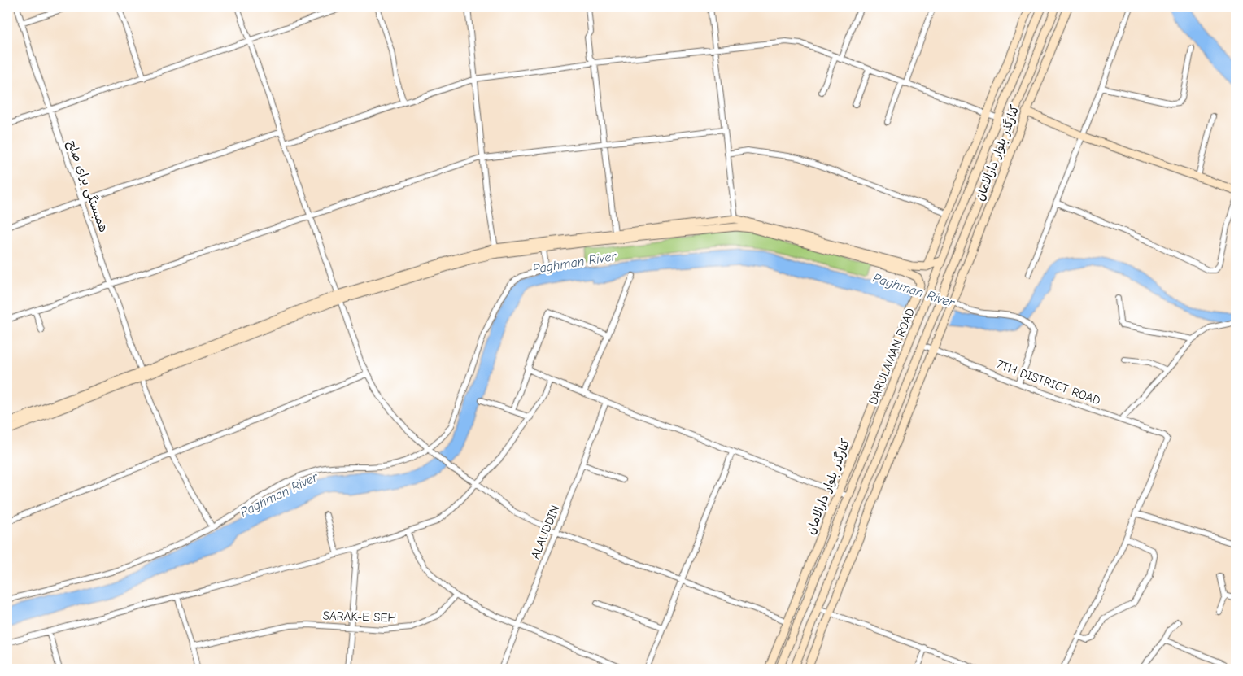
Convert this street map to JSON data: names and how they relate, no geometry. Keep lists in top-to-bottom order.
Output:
{
  "streets": {
    "main road": ["کنارگذر بلوار دارالامان", "DARULAMAN ROAD"],
    "street": [
      "همبستگی برای صلح",
      "7TH DISTRICT ROAD",
      "ALAUDDIN",
      "SARAK-E SEH"
    ]
  },
  "crossings": [
    ["کنارگذر بلوار دارالامان", "7TH DISTRICT ROAD"],
    ["DARULAMAN ROAD", "7TH DISTRICT ROAD"]
  ],
  "water": ["Paghman River"]
}
